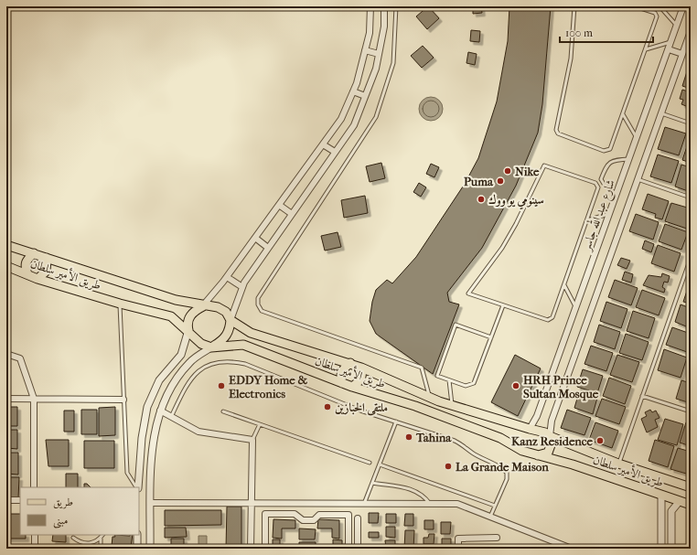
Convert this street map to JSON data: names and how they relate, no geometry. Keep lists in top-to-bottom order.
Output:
{
  "streets": {
    "main road": ["طريق الأمير سلطان"],
    "street": ["شارع عبد الله جاسر"]
  },
  "crossings": [
    ["شارع عبد الله جاسر", "طريق الأمير سلطان"]
  ],
  "places": [
    "Nike",
    "Puma",
    "سينومي يو ووك",
    "EDDY Home & Electronics",
    "HRH Prince Sultan Mosque",
    "ملتقى الخبازين",
    "Tahina",
    "Kanz Residence",
    "La Grande Maison"
  ],
  "legend": ["طريق", "مبنى"],
  "scale_bar": "100 m"
}
